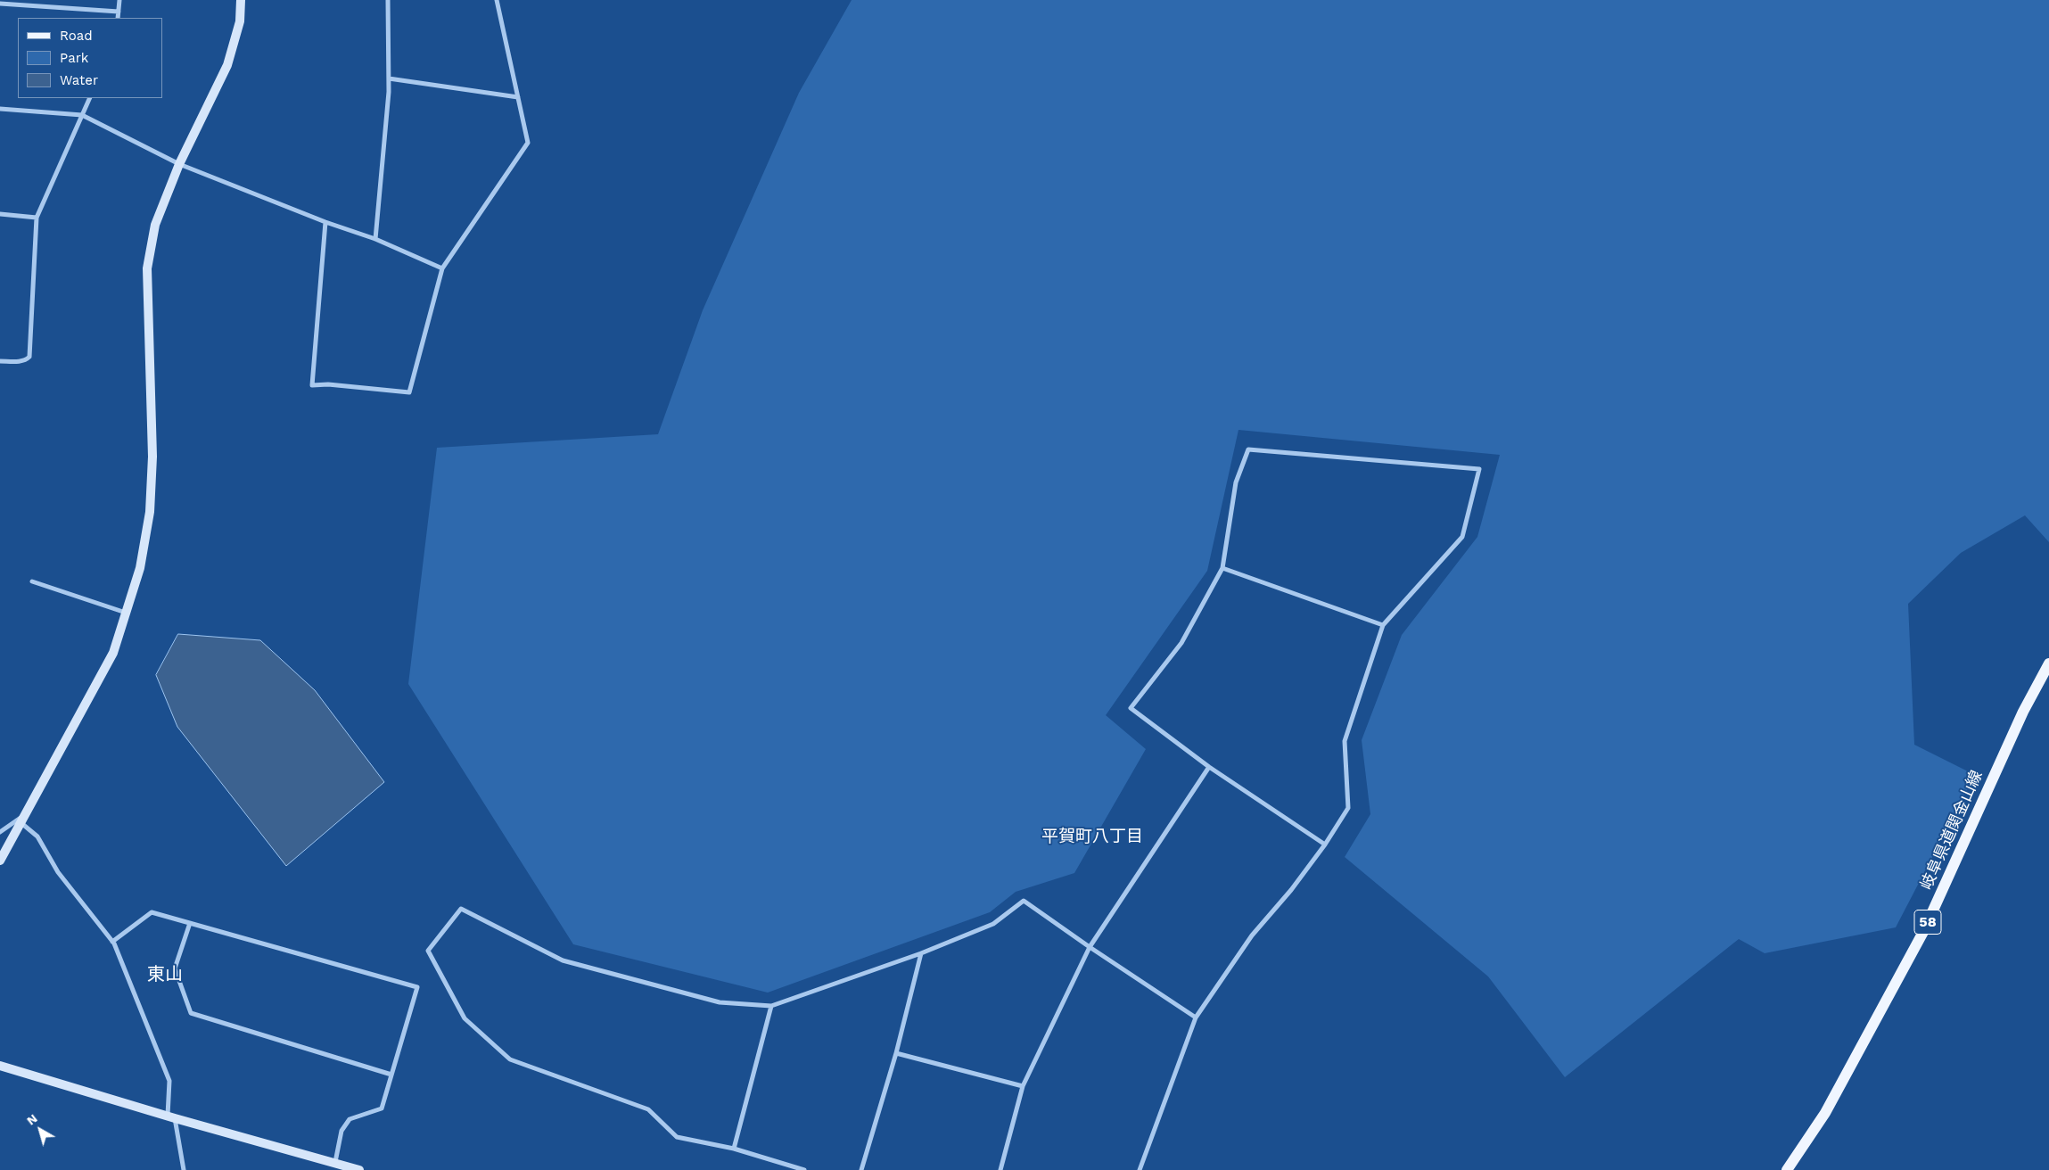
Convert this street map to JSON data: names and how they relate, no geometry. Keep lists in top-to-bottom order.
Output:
{
  "streets": {
    "main road": ["岐阜県道関金山線", "58"]
  },
  "districts": ["平賀町八丁目", "東山"],
  "legend": ["Road", "Park", "Water"],
  "north": "top left"
}
